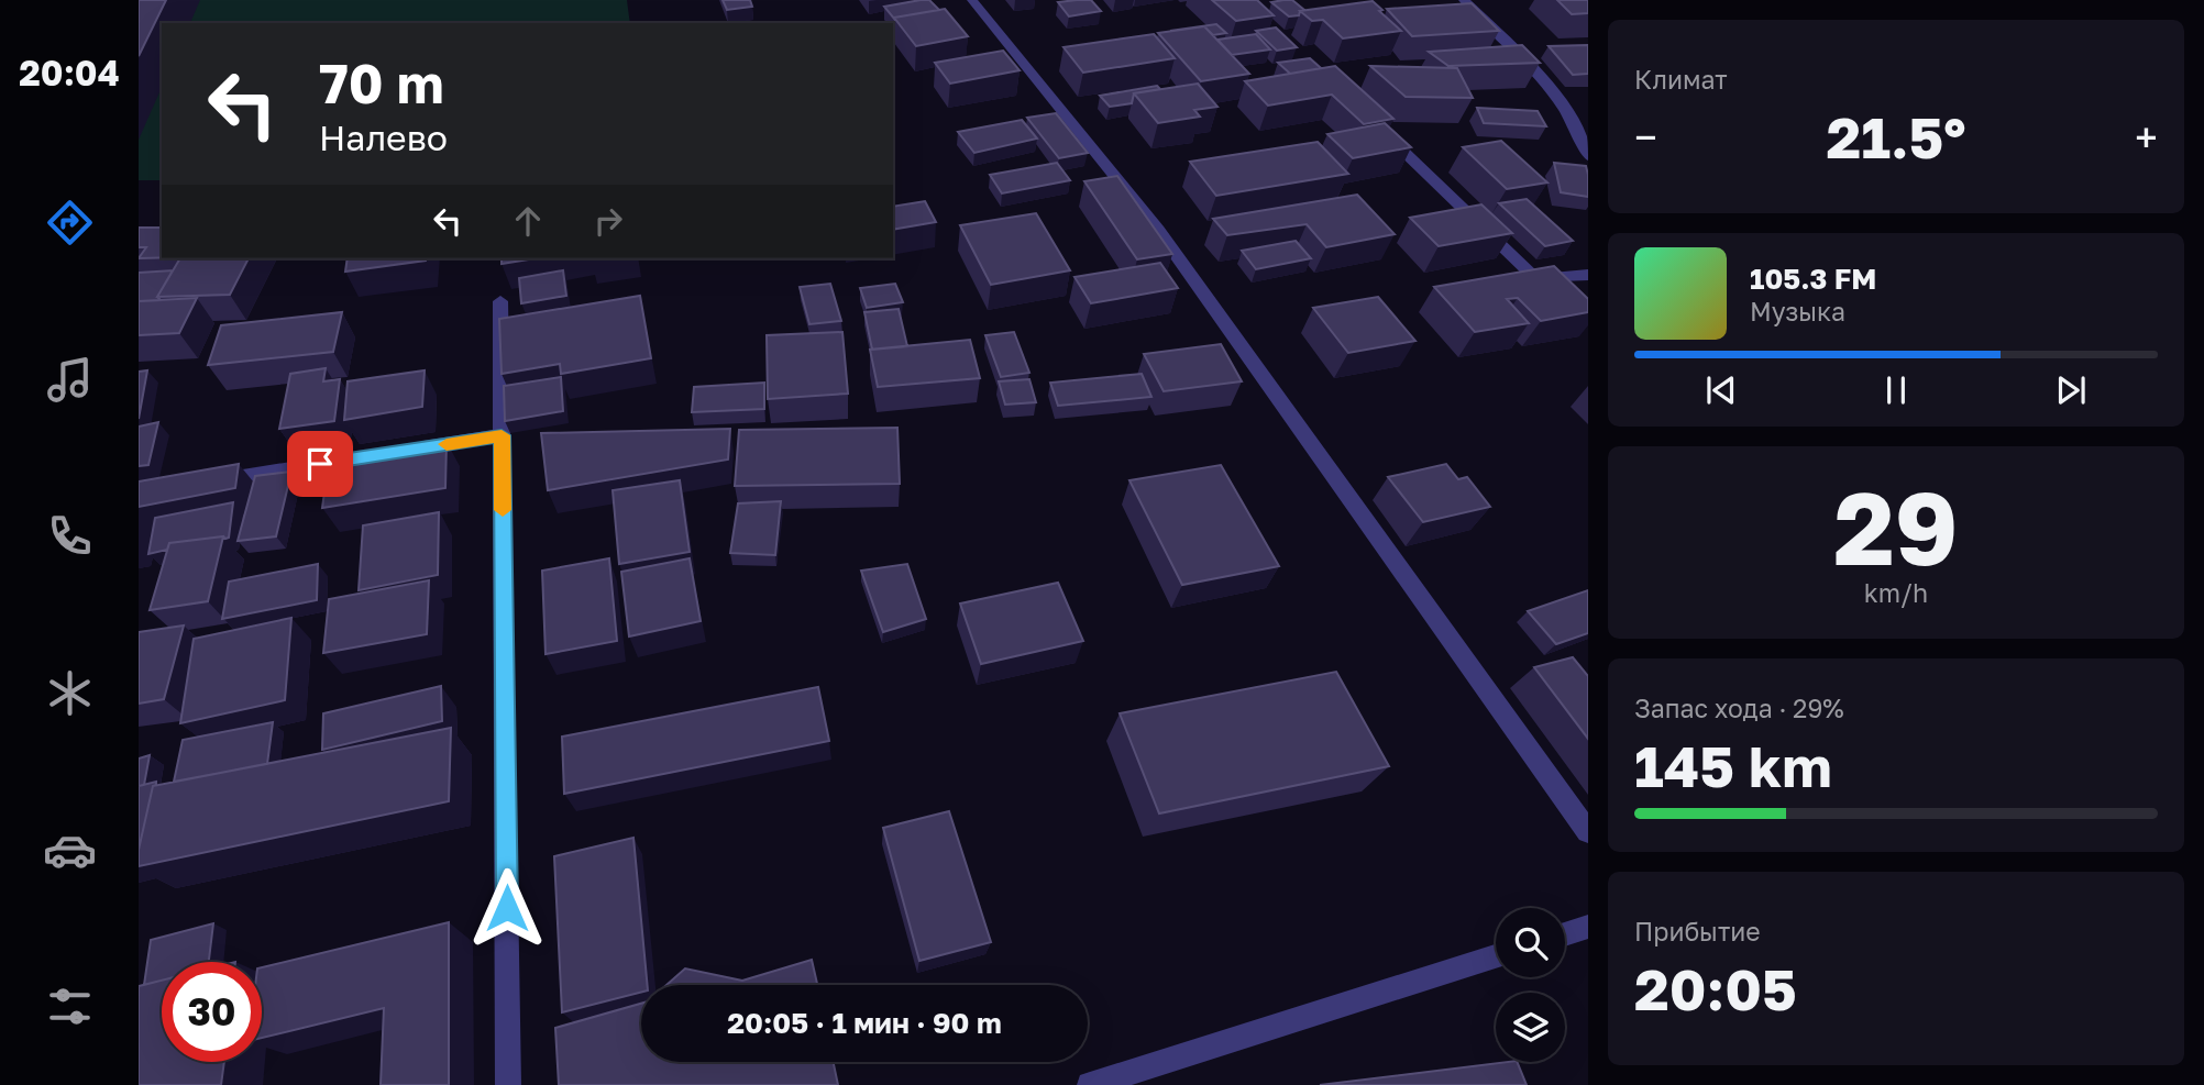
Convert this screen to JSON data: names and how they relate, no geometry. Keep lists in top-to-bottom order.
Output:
{
  "page": {
    "tabs": "20:04",
    "tile": [
      "Климат",
      ["29", "km/h"],
      ["Запас хода · 29%", "145 km"],
      ["Прибытие", "20:05"]
    ],
    "turn": ["70 m", "Налево"],
    "heat": ["−", "21.5°", "+"],
    "song": ["105.3 FM", "Музыка"],
    "limit": "30",
    "trip": "20:05 · 1 мин · 90 m"
  }
}
